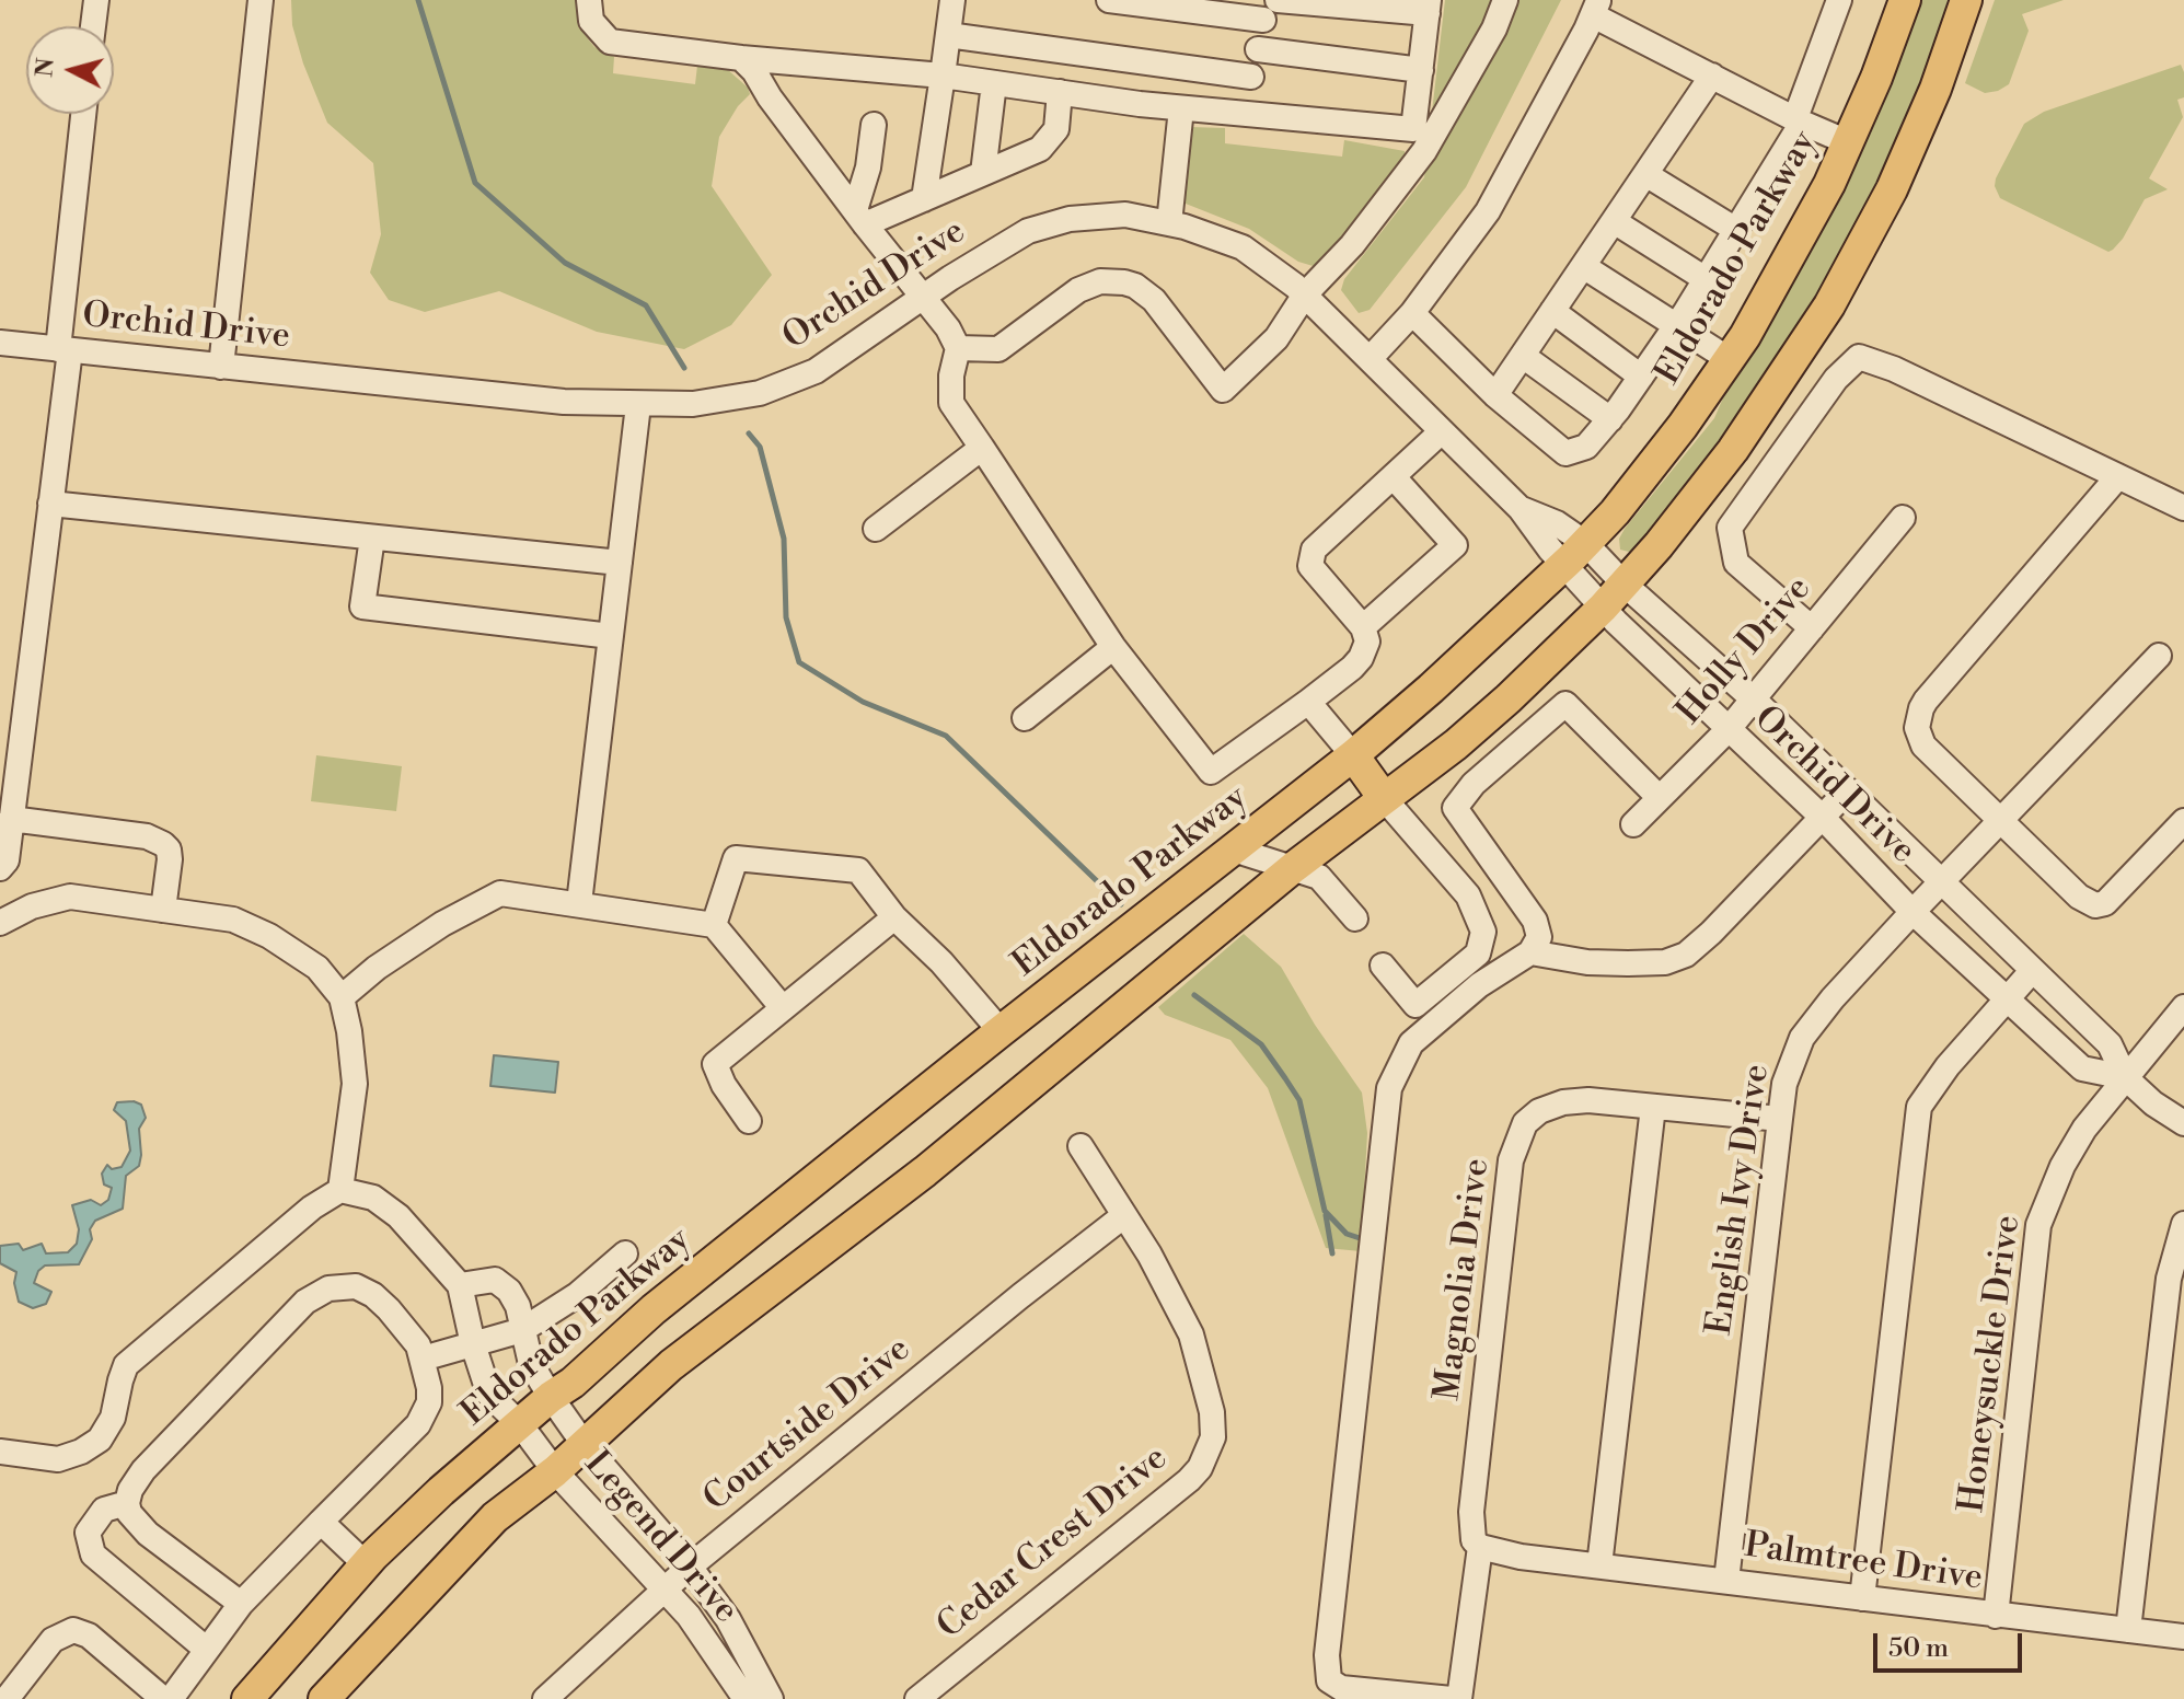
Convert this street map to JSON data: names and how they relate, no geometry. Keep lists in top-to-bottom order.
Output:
{
  "streets": {
    "main road": ["Eldorado Parkway"],
    "street": [
      "Orchid Drive",
      "Holly Drive",
      "English Ivy Drive",
      "Magnolia Drive",
      "Honeysuckle Drive",
      "Courtside Drive",
      "Legend Drive",
      "Cedar Crest Drive",
      "Palmtree Drive"
    ]
  },
  "crossings": [
    ["Eldorado Parkway", "Orchid Drive"],
    ["Eldorado Parkway", "Legend Drive"],
    ["Orchid Drive", "Holly Drive"],
    ["Orchid Drive", "English Ivy Drive"],
    ["Orchid Drive", "Honeysuckle Drive"],
    ["English Ivy Drive", "Magnolia Drive"],
    ["English Ivy Drive", "Palmtree Drive"],
    ["Magnolia Drive", "Palmtree Drive"],
    ["Honeysuckle Drive", "Palmtree Drive"],
    ["Courtside Drive", "Legend Drive"],
    ["Courtside Drive", "Cedar Crest Drive"]
  ],
  "scale_bar": "50 m",
  "north": "left"
}
